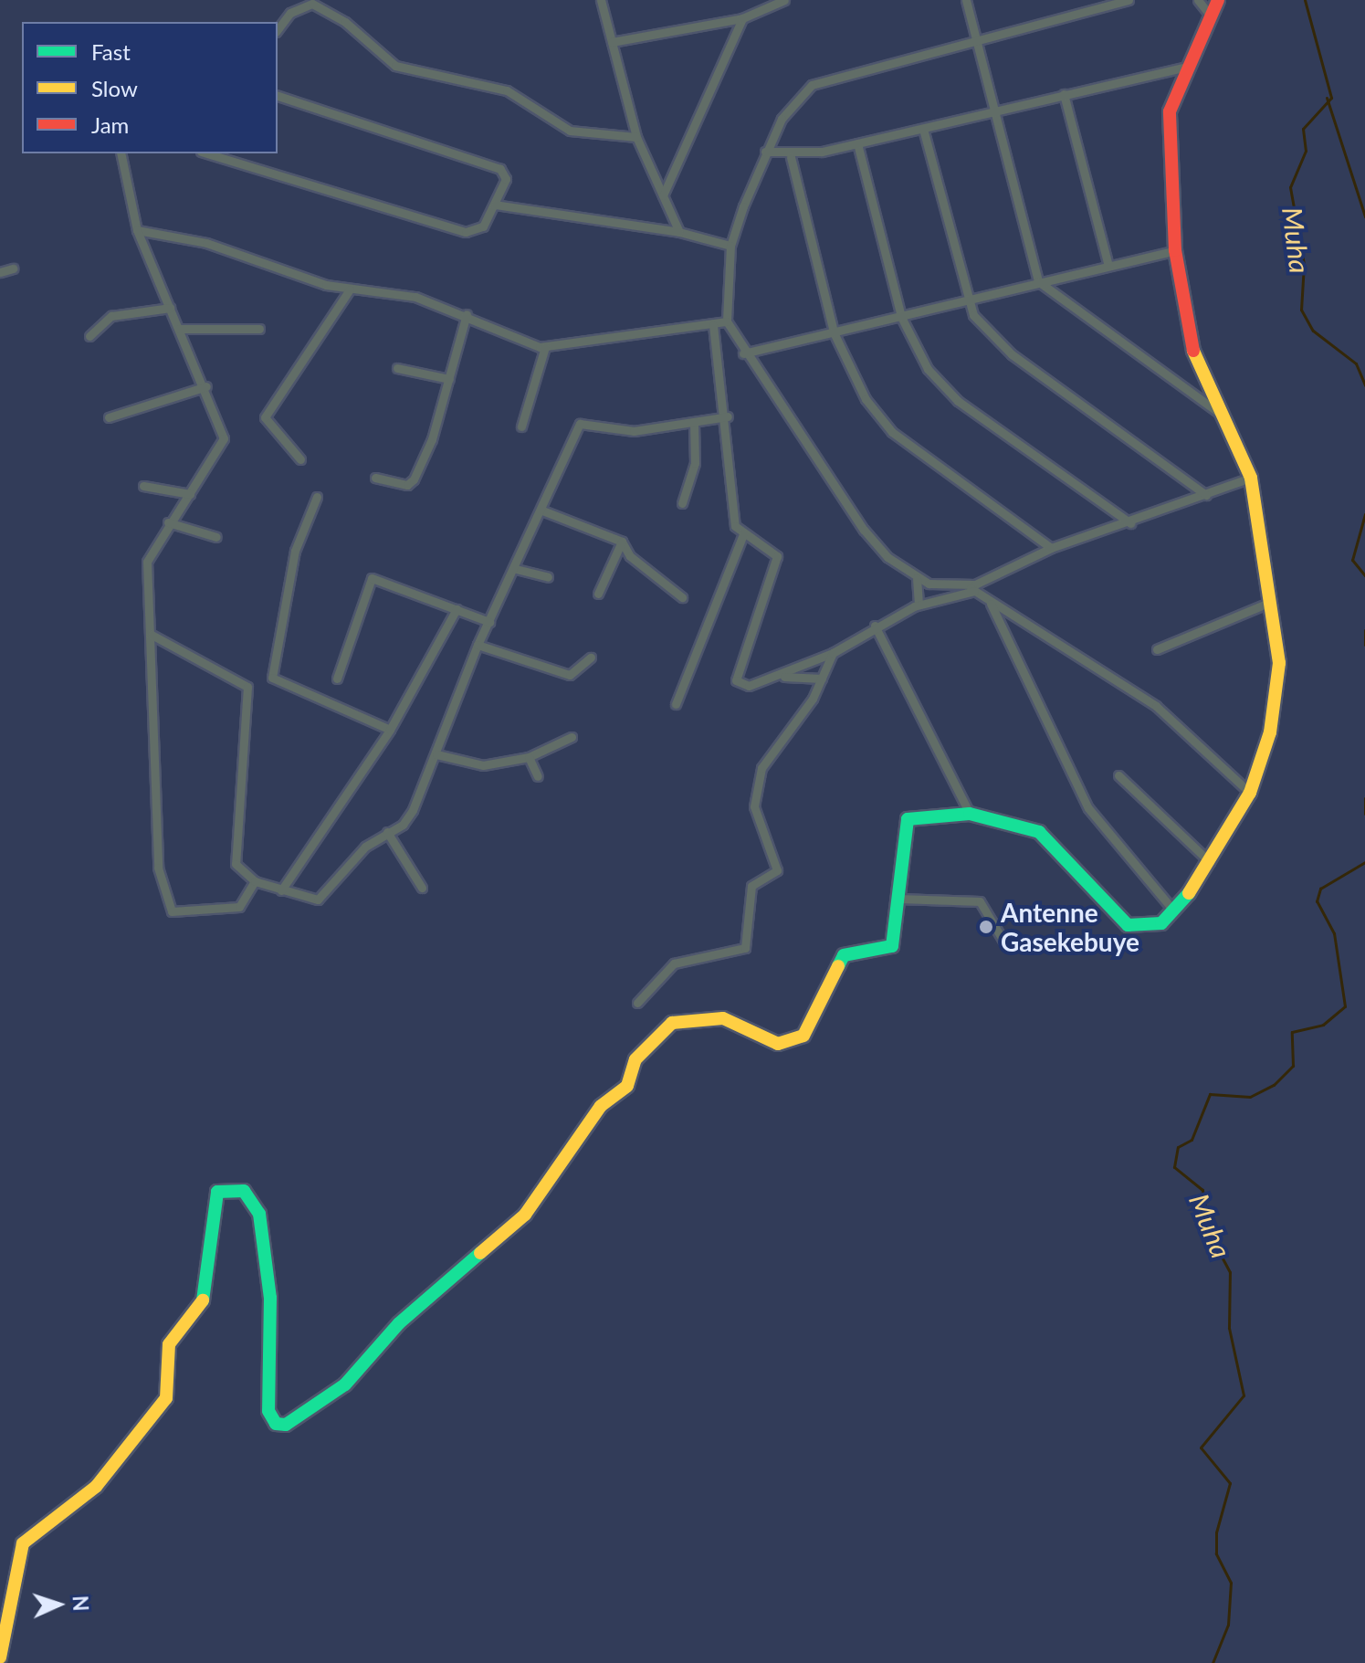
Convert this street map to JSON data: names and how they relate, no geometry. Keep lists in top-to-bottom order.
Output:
{
  "water": ["Muha"],
  "places": ["Antenne Gasekebuye"],
  "legend": ["Fast", "Slow", "Jam"],
  "north": "right"
}
